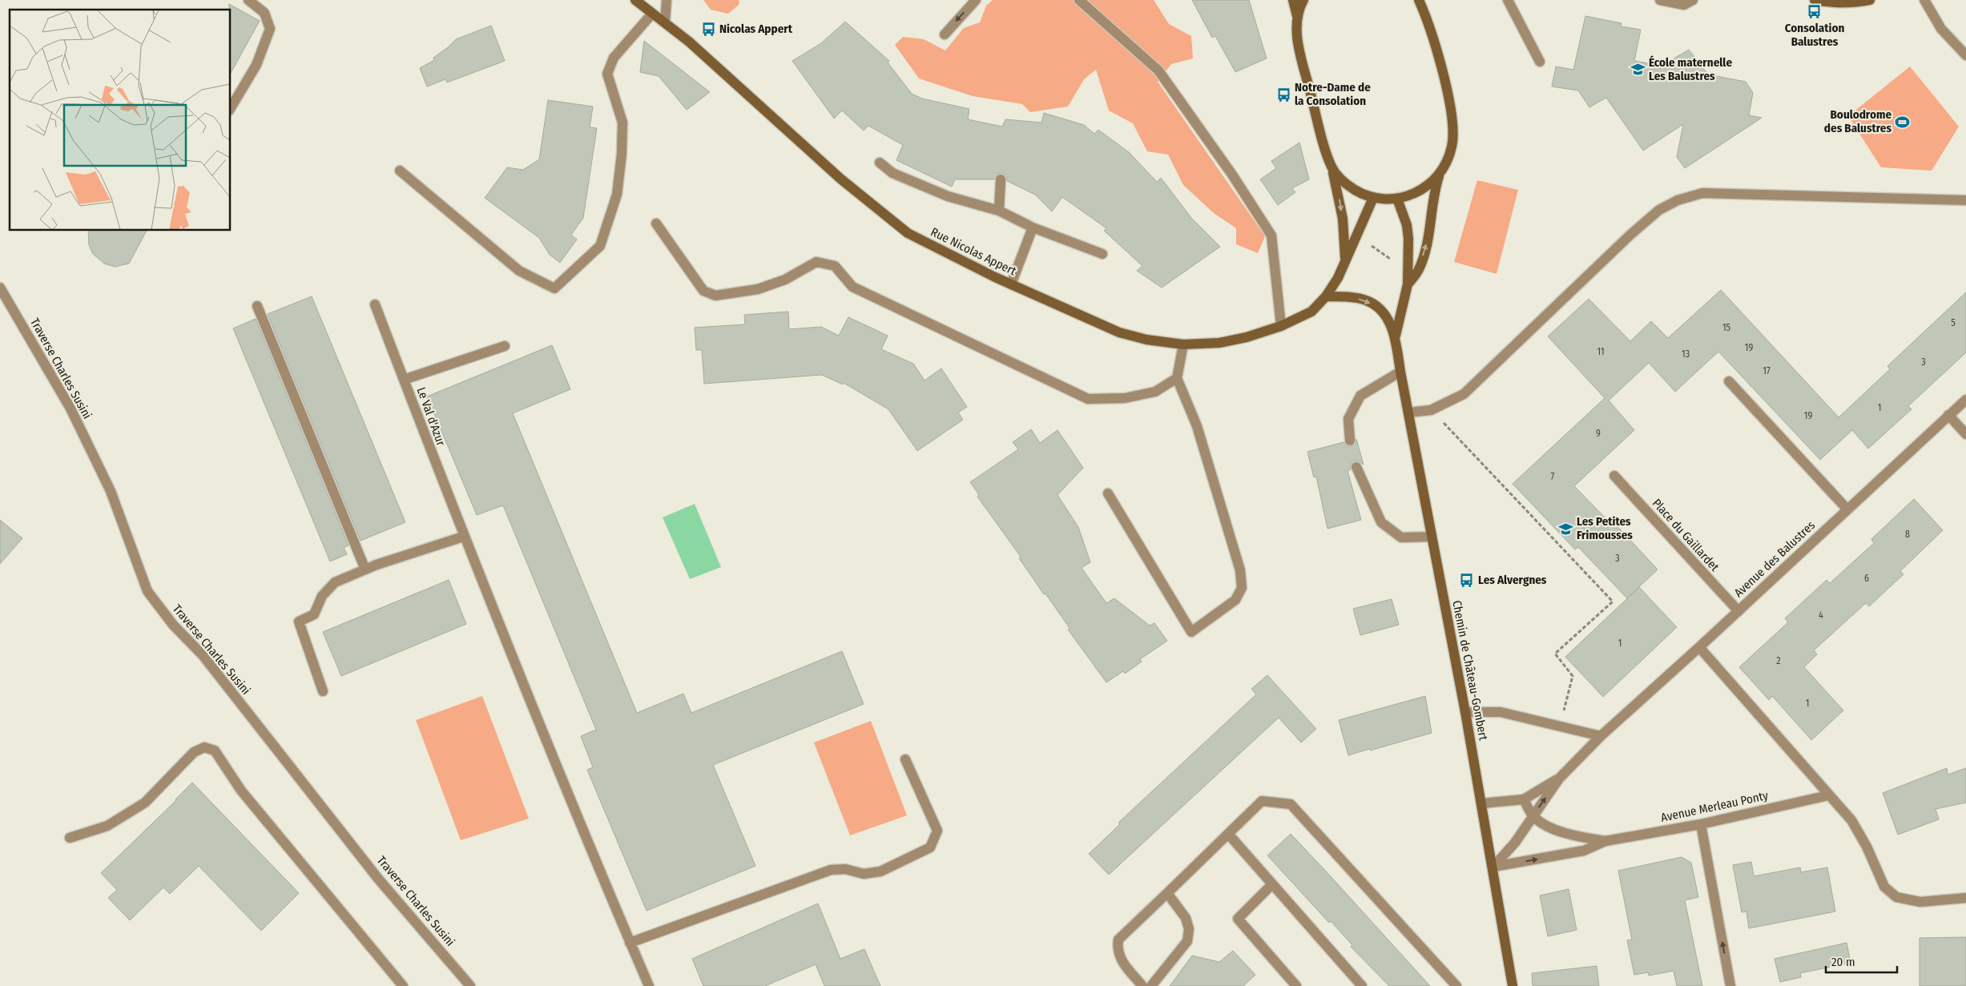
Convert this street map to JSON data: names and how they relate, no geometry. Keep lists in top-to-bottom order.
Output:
{
  "streets": {
    "street": [
      "Rue Nicolas Appert",
      "Traverse Charles Susini",
      "Le Val d'Azur",
      "Place du Gaillardet",
      "Avenue des Balustres",
      "Chemin de Château-Gombert",
      "Avenue Merleau Ponty"
    ]
  },
  "crossings": [
    ["Rue Nicolas Appert", "Chemin de Château-Gombert"],
    ["Place du Gaillardet", "Avenue des Balustres"],
    ["Avenue des Balustres", "Chemin de Château-Gombert"],
    ["Avenue des Balustres", "Avenue Merleau Ponty"],
    ["Chemin de Château-Gombert", "Avenue Merleau Ponty"]
  ],
  "places": {
    "bus stop": [
      "Consolation Balustres",
      "Nicolas Appert",
      "Notre-Dame de la Consolation",
      "Les Alvergnes"
    ],
    "school or university": ["École maternelle Les Balustres", "Les Petites Frimousses"],
    "sports": ["Boulodrome des Balustres"]
  },
  "house_numbers": [
    "5",
    "15",
    "19",
    "11",
    "13",
    "3",
    "17",
    "1",
    "19",
    "9",
    "7",
    "8",
    "3",
    "6",
    "4",
    "1",
    "2",
    "1"
  ],
  "scale_bar": "20 m"
}
